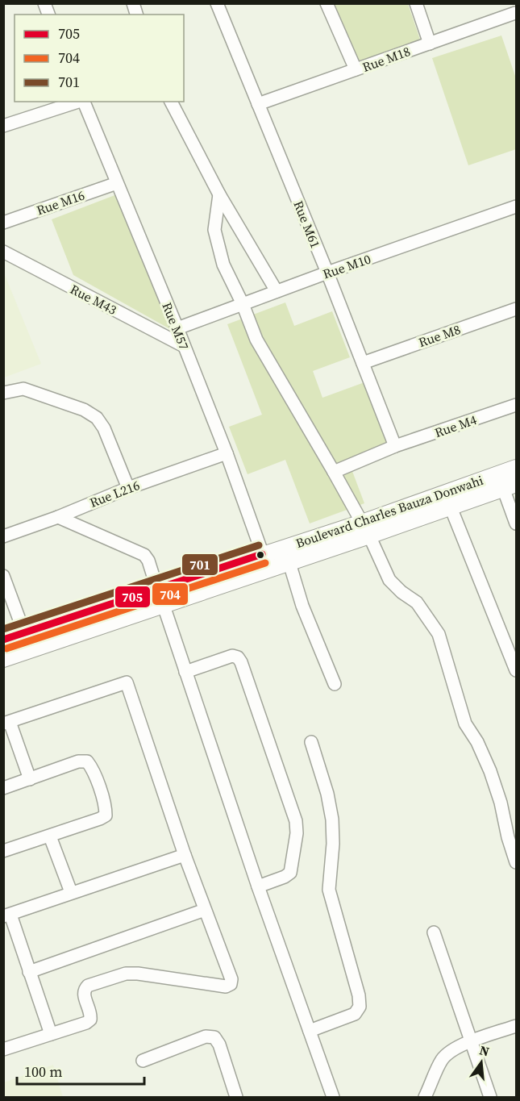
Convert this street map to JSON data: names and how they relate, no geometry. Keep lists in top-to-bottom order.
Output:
{
  "streets": {
    "main road": ["Boulevard Charles Bauza Donwahi"],
    "street": [
      "Rue M18",
      "Rue M16",
      "Rue M61",
      "Rue M10",
      "Rue M43",
      "Rue M57",
      "Rue M8",
      "Rue M4",
      "Rue L216"
    ]
  },
  "crossings": [
    ["Rue M18", "Rue M61"],
    ["Rue M16", "Rue M57"],
    ["Rue M61", "Rue M10"],
    ["Rue M61", "Rue M8"],
    ["Rue M61", "Rue M4"],
    ["Rue M10", "Rue M57"],
    ["Rue M43", "Rue M57"],
    ["Rue M57", "Rue L216"],
    ["Rue M57", "Boulevard Charles Bauza Donwahi"]
  ],
  "lines": ["transit line 701", "transit line 705", "transit line 704"],
  "legend": ["705", "704", "701"],
  "scale_bar": "100 m",
  "north": "top"
}
